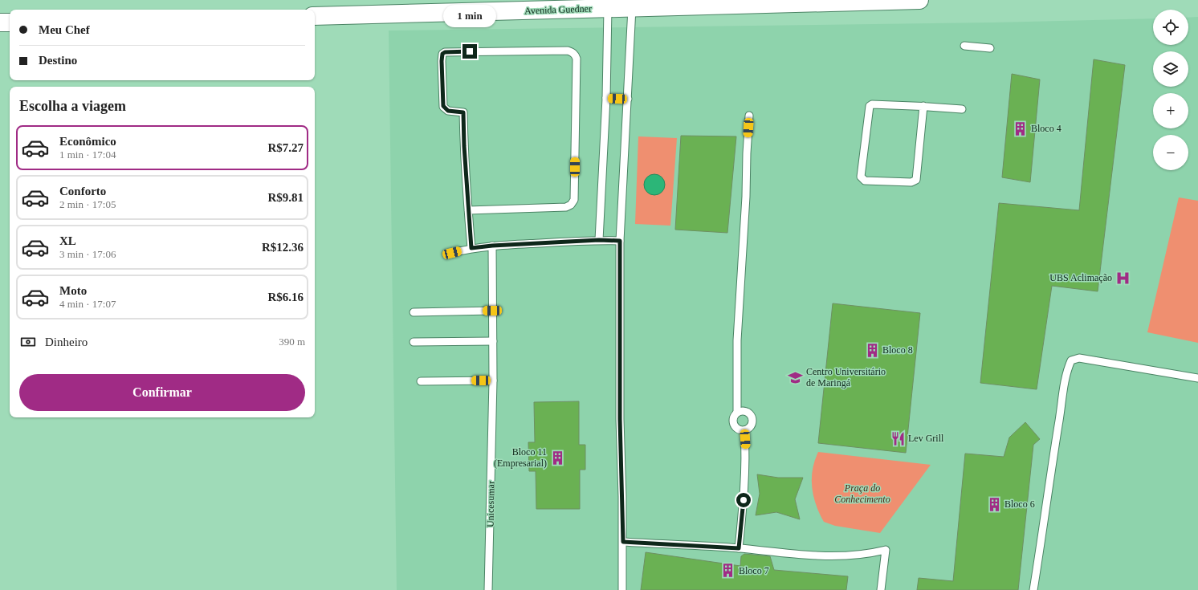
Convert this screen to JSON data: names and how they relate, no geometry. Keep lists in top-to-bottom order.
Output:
{
  "streets": {
    "street": ["Avenida Guedner"],
    "lane": ["Unicesumar"]
  },
  "parks": ["Praça do Conhecimento"],
  "places": {
    "building": [
      "Bloco 4",
      "Bloco 8",
      "Bloco 11 (Empresarial)",
      "Bloco 6",
      "Bloco 7"
    ],
    "hospital": ["UBS Aclimação"],
    "school or university": ["Centro Universitário de Maringá"],
    "restaurant": ["Lev Grill"]
  },
  "page": {
    "bubble": "1 min",
    "map_buttons": ["+", "−"],
    "banner": ["Meu Chef", "Destino"],
    "heading": "Escolha a viagem",
    "list": [
      {
        "name": "Econômico",
        "note": "1 min · 17:04",
        "value": "R$7.27"
      },
      {
        "name": "Conforto",
        "note": "2 min · 17:05",
        "value": "R$9.81"
      },
      {
        "name": "XL",
        "note": "3 min · 17:06",
        "value": "R$12.36"
      },
      {
        "name": "Moto",
        "note": "4 min · 17:07",
        "value": "R$6.16"
      }
    ],
    "pay": ["Dinheiro", "390 m"],
    "buttons": "Confirmar"
  }
}
